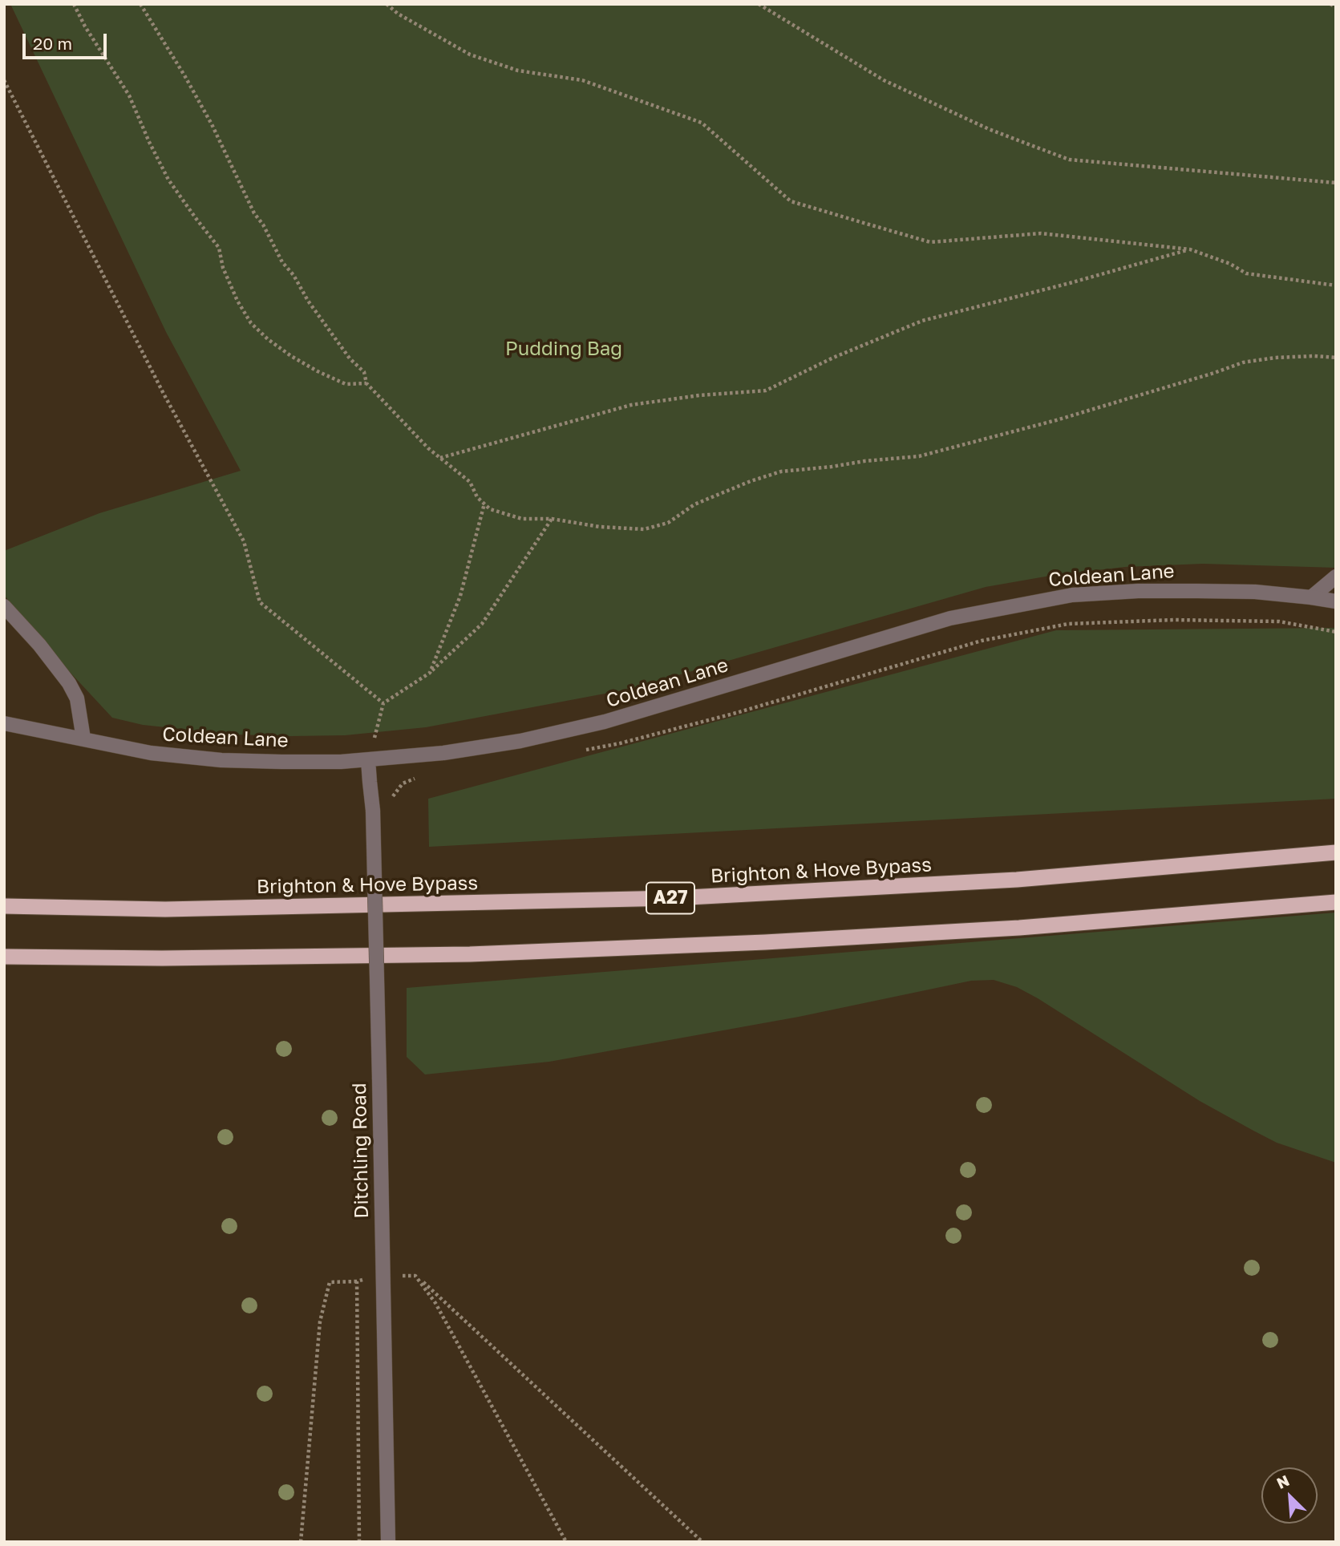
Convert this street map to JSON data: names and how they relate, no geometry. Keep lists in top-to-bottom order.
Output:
{
  "streets": {
    "highway": ["Brighton & Hove Bypass", "A27"],
    "street": ["Coldean Lane", "Ditchling Road"]
  },
  "crossings": [
    ["Coldean Lane", "Ditchling Road"]
  ],
  "parks": ["Pudding Bag"],
  "scale_bar": "20 m",
  "north": "top left"
}
